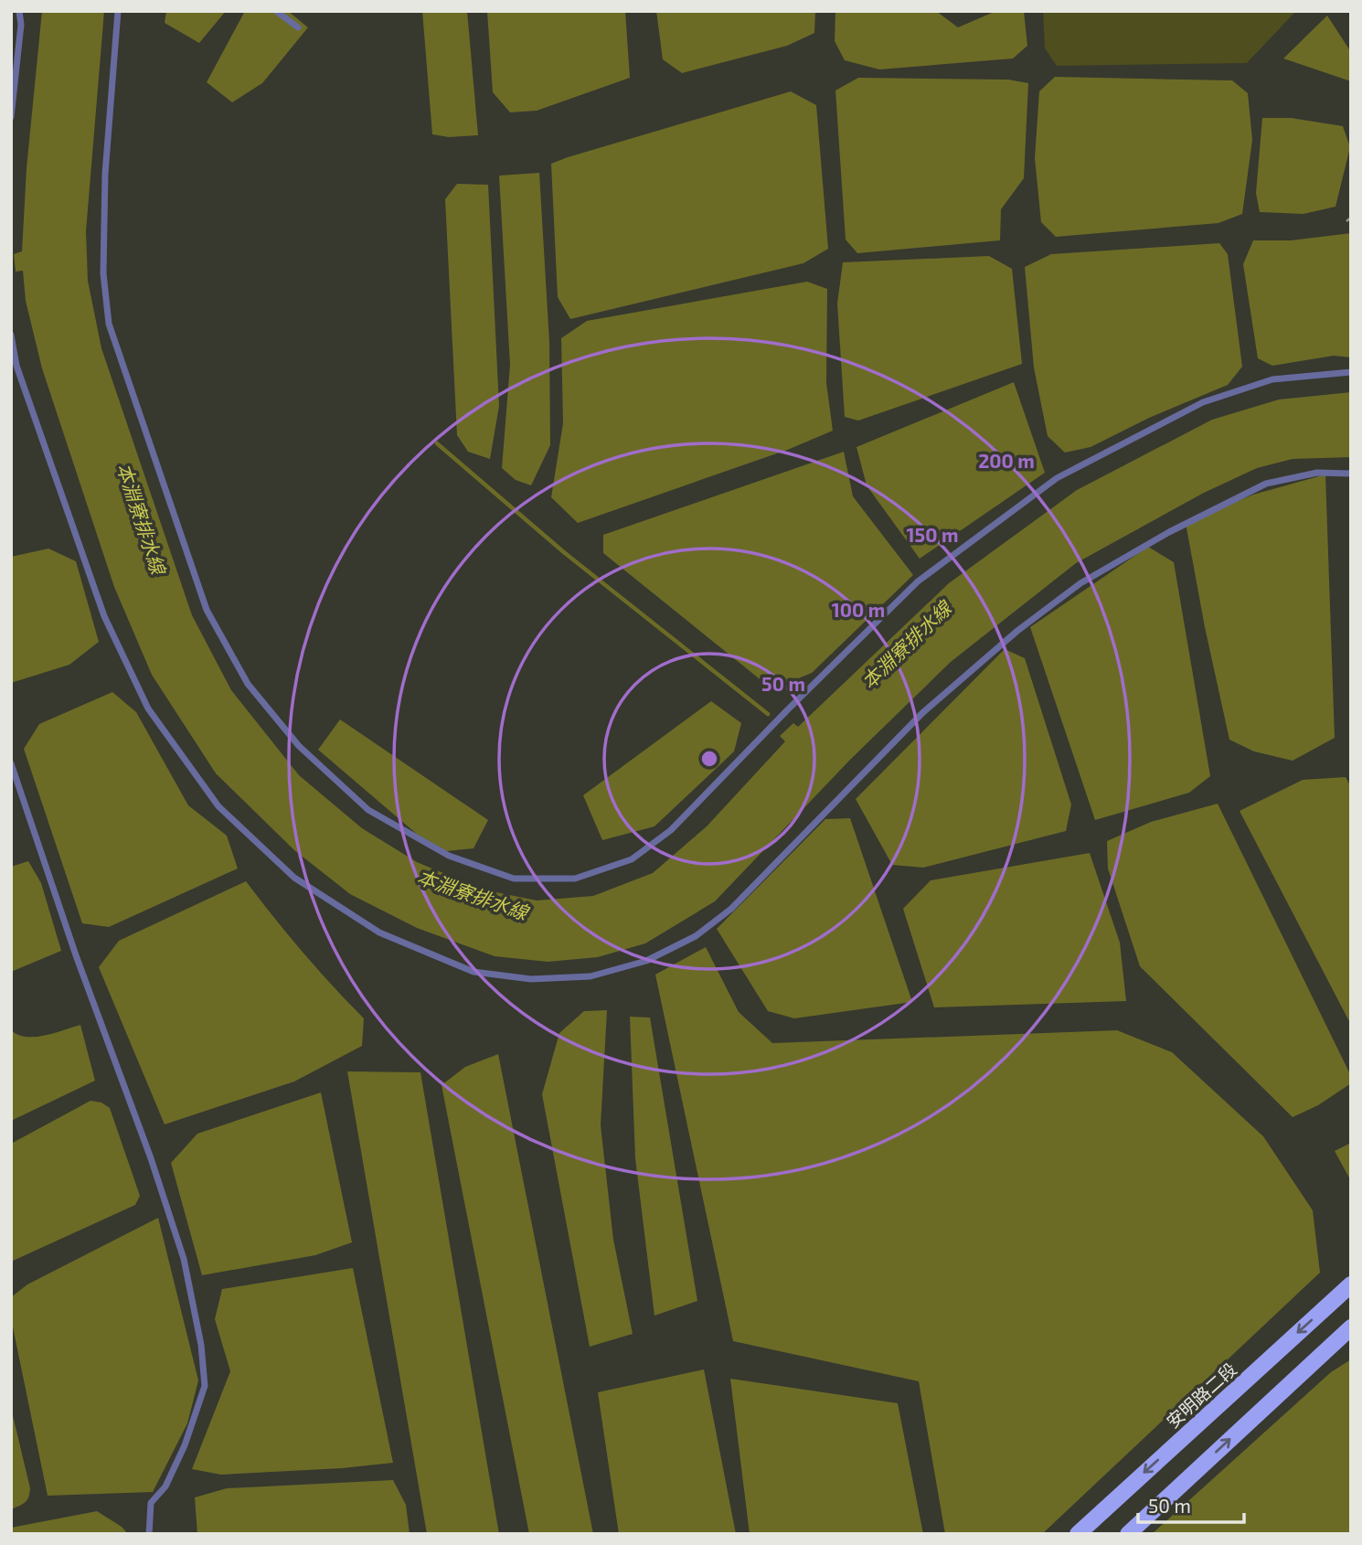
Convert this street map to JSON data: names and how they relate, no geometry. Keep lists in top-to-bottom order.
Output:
{
  "streets": {
    "main road": ["安明路二段"]
  },
  "water": ["本淵寮排水線"],
  "scale_bar": "50 m",
  "rings": [
    "200 m",
    "150 m",
    "100 m",
    "50 m"
  ]
}
